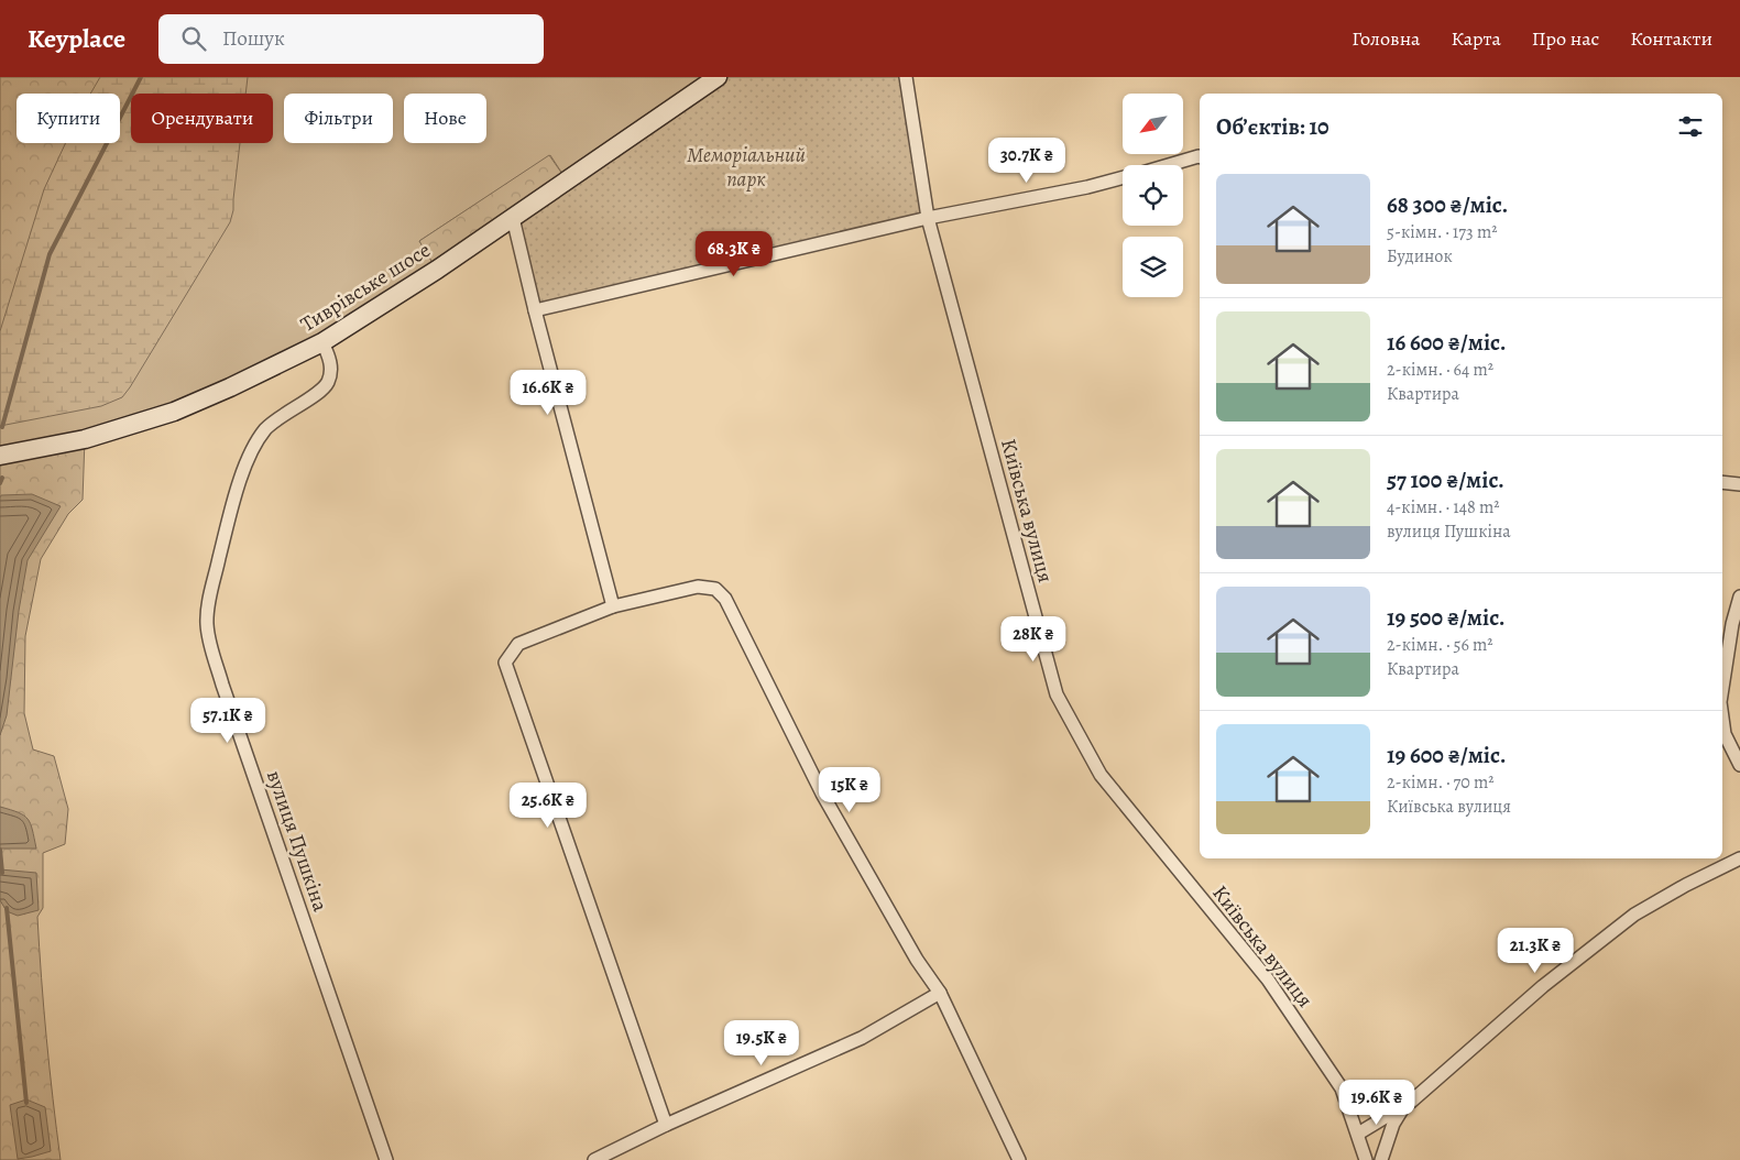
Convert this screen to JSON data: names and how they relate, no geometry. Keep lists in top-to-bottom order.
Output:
{
  "streets": {
    "main road": ["Тиврівське шосе"],
    "street": ["Київська вулиця", "вулиця Пушкіна"]
  },
  "crossings": [
    ["Тиврівське шосе", "вулиця Пушкіна"]
  ],
  "parks": ["Меморіальний парк"],
  "north": "bottom left",
  "page": {
    "header": "Keyplace",
    "search": "Пошук",
    "nav": [
      "Головна",
      "Карта",
      "Про нас",
      "Контакти"
    ],
    "chip": [
      "Купити",
      "Орендувати",
      "Фільтри",
      "Нове"
    ],
    "heading": "Об’єктів: 10",
    "price": [
      "30.7K ₴",
      "68.3K ₴",
      "16.6K ₴",
      "28K ₴",
      "57.1K ₴",
      "15K ₴",
      "25.6K ₴",
      "21.3K ₴",
      "19.5K ₴",
      "19.6K ₴"
    ],
    "list": [
      {
        "name": "68 300 ₴/міс.",
        "note": "5-кімн. · 173 m² · Будинок"
      },
      {
        "name": "16 600 ₴/міс.",
        "note": "2-кімн. · 64 m² · Квартира"
      },
      {
        "name": "57 100 ₴/міс.",
        "note": "4-кімн. · 148 m² · вулиця Пушкіна"
      },
      {
        "name": "19 500 ₴/міс.",
        "note": "2-кімн. · 56 m² · Квартира"
      },
      {
        "name": "19 600 ₴/міс.",
        "note": "2-кімн. · 70 m² · Київська вулиця"
      }
    ]
  }
}
